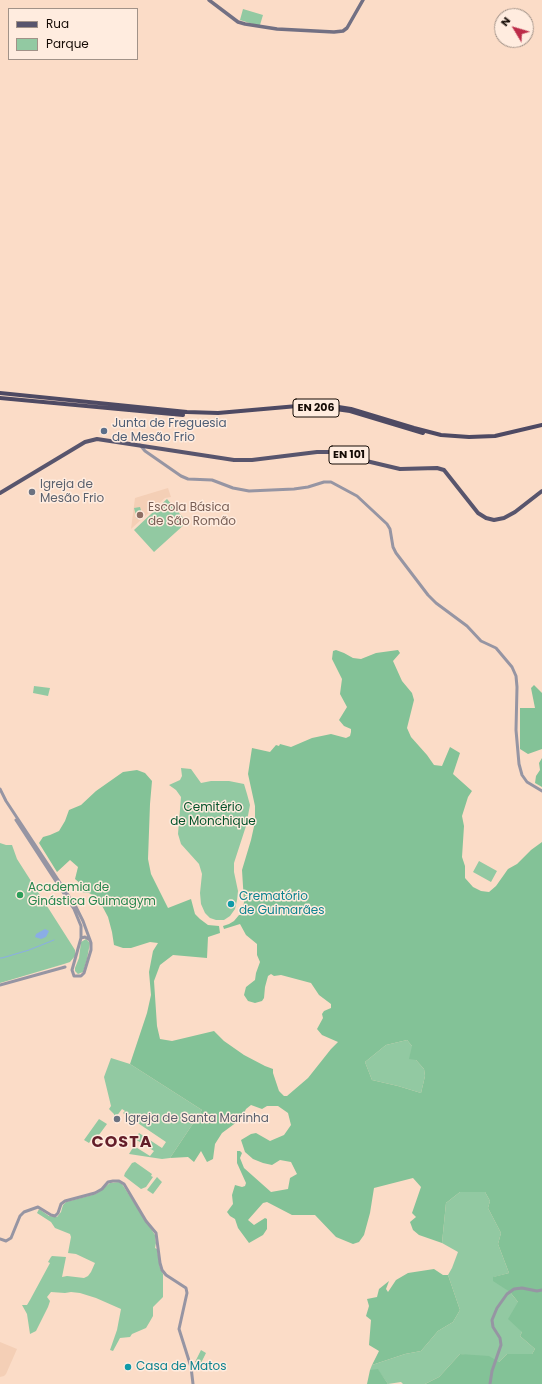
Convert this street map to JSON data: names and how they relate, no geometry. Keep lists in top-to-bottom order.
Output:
{
  "streets": {
    "highway": ["EN 206"],
    "main road": ["EN 101"]
  },
  "districts": ["COSTA"],
  "parks": ["Cemitério de Monchique"],
  "places": [
    "Junta de Freguesia de Mesão Frio",
    "Igreja de Mesão Frio",
    "Escola Básica de São Romão",
    "Academia de Ginástica Guimagym",
    "Crematório de Guimarães",
    "Igreja de Santa Marinha",
    "Casa de Matos"
  ],
  "legend": ["Rua", "Parque"],
  "north": "top left"
}
